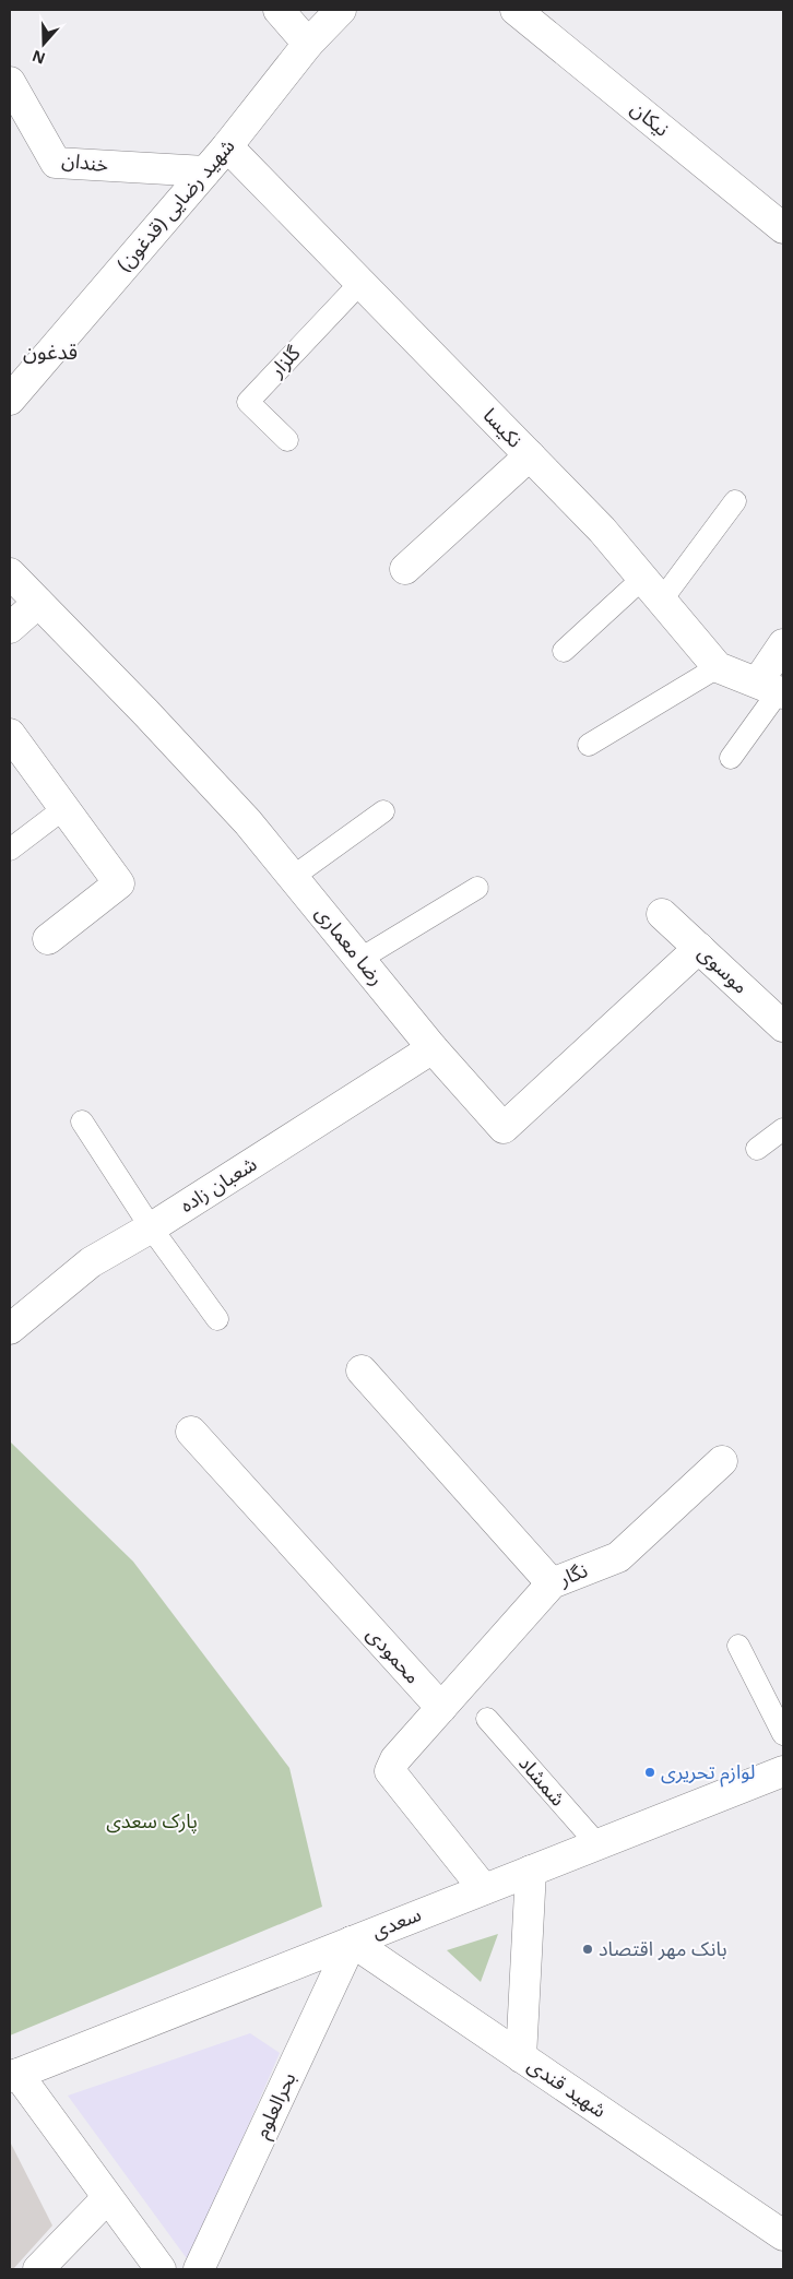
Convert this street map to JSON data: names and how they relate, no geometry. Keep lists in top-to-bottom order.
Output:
{
  "streets": {
    "street": [
      "نیکان",
      "خندان",
      "(قدغون) شهید رضایی",
      "نکیسا",
      "رضا معماری",
      "موسوی",
      "شعبان زاده",
      "نگار",
      "محمودی",
      "سعدی",
      "شهید قندی",
      "بحرالعلوم"
    ],
    "lane": ["گلزار", "شمشاد"]
  },
  "crossings": [
    ["خندان", "(قدغون) شهید رضایی"],
    ["(قدغون) شهید رضایی", "نکیسا"],
    ["گلزار", "نکیسا"],
    ["رضا معماری", "موسوی"],
    ["رضا معماری", "شعبان زاده"],
    ["نگار", "محمودی"],
    ["شمشاد", "سعدی"],
    ["سعدی", "شهید قندی"],
    ["سعدی", "بحرالعلوم"],
    ["شهید قندی", "بحرالعلوم"]
  ],
  "districts": ["قدغون"],
  "parks": ["پارک سعدی"],
  "places": ["لوازم تحریری", "بانک مهر اقتصاد"],
  "north": "bottom"
}
